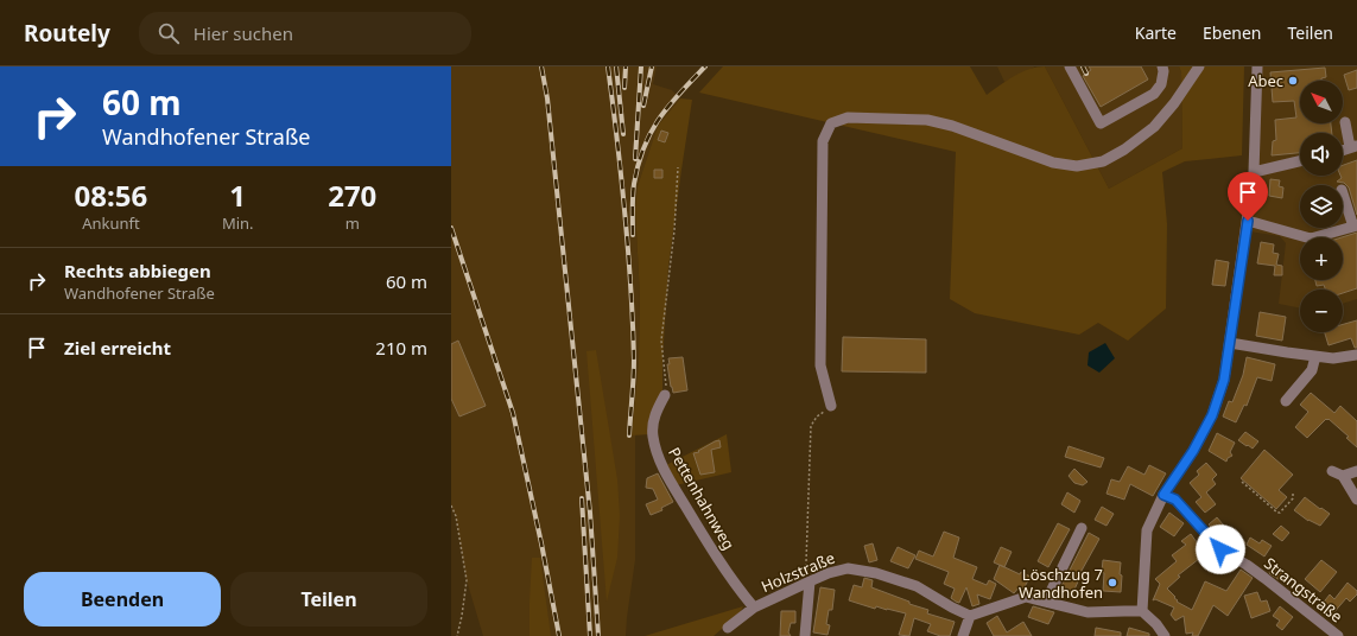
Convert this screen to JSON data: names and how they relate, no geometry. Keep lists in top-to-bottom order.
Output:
{
  "streets": {
    "street": ["Pettenhahnweg", "Holzstraße", "Strangstraße"]
  },
  "crossings": [
    ["Pettenhahnweg", "Holzstraße"]
  ],
  "places": ["Abec", "Löschzug 7 Wandhofen"],
  "north": "top left",
  "page": {
    "header": "Routely",
    "search": "Hier suchen",
    "nav": ["Karte", "Ebenen", "Teilen"],
    "turn": ["60 m", "Wandhofener Straße"],
    "map_buttons": ["+", "−"],
    "eta": [
      "08:56",
      "Ankunft",
      "1",
      "Min.",
      "270",
      "m"
    ],
    "list": [
      {
        "name": "Rechts abbiegen",
        "note": "Wandhofener Straße",
        "value": "60 m"
      },
      {
        "name": "Ziel erreicht",
        "value": "210 m"
      }
    ],
    "buttons": ["Beenden", "Teilen"]
  }
}
